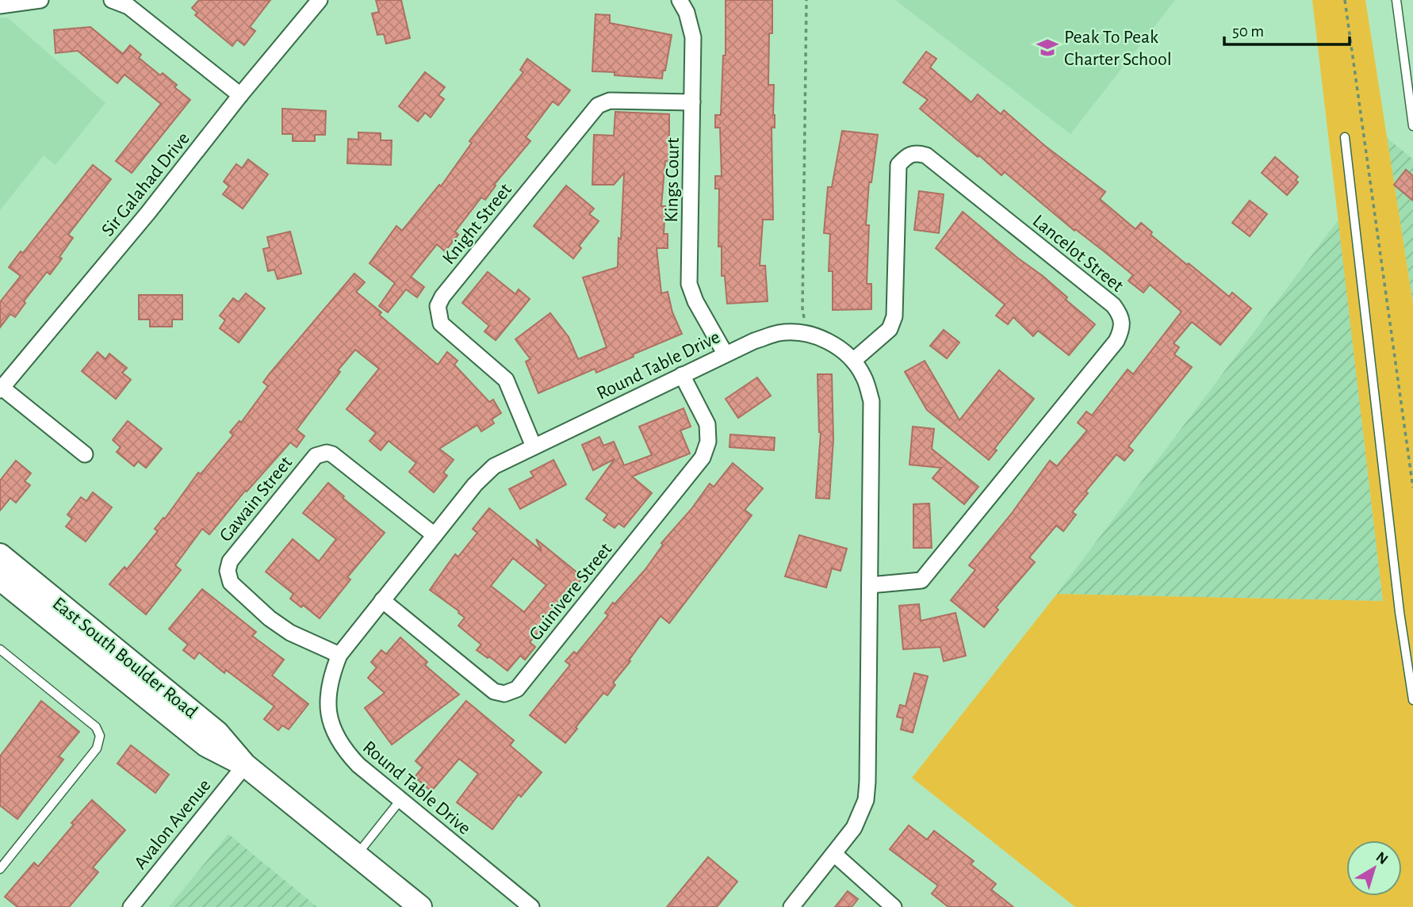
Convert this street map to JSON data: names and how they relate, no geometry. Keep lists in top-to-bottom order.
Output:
{
  "streets": {
    "main road": ["East South Boulder Road"],
    "street": [
      "Kings Court",
      "Sir Galahad Drive",
      "Knight Street",
      "Lancelot Street",
      "Round Table Drive",
      "Gawain Street",
      "Guinivere Street",
      "Avalon Avenue"
    ]
  },
  "crossings": [
    ["Kings Court", "Knight Street"],
    ["Kings Court", "Round Table Drive"],
    ["Knight Street", "Round Table Drive"],
    ["Lancelot Street", "Round Table Drive"],
    ["Round Table Drive", "Gawain Street"],
    ["Round Table Drive", "Guinivere Street"],
    ["East South Boulder Road", "Avalon Avenue"]
  ],
  "places": {
    "school or university": ["Peak To Peak Charter School"]
  },
  "scale_bar": "50 m",
  "north": "top right"
}
